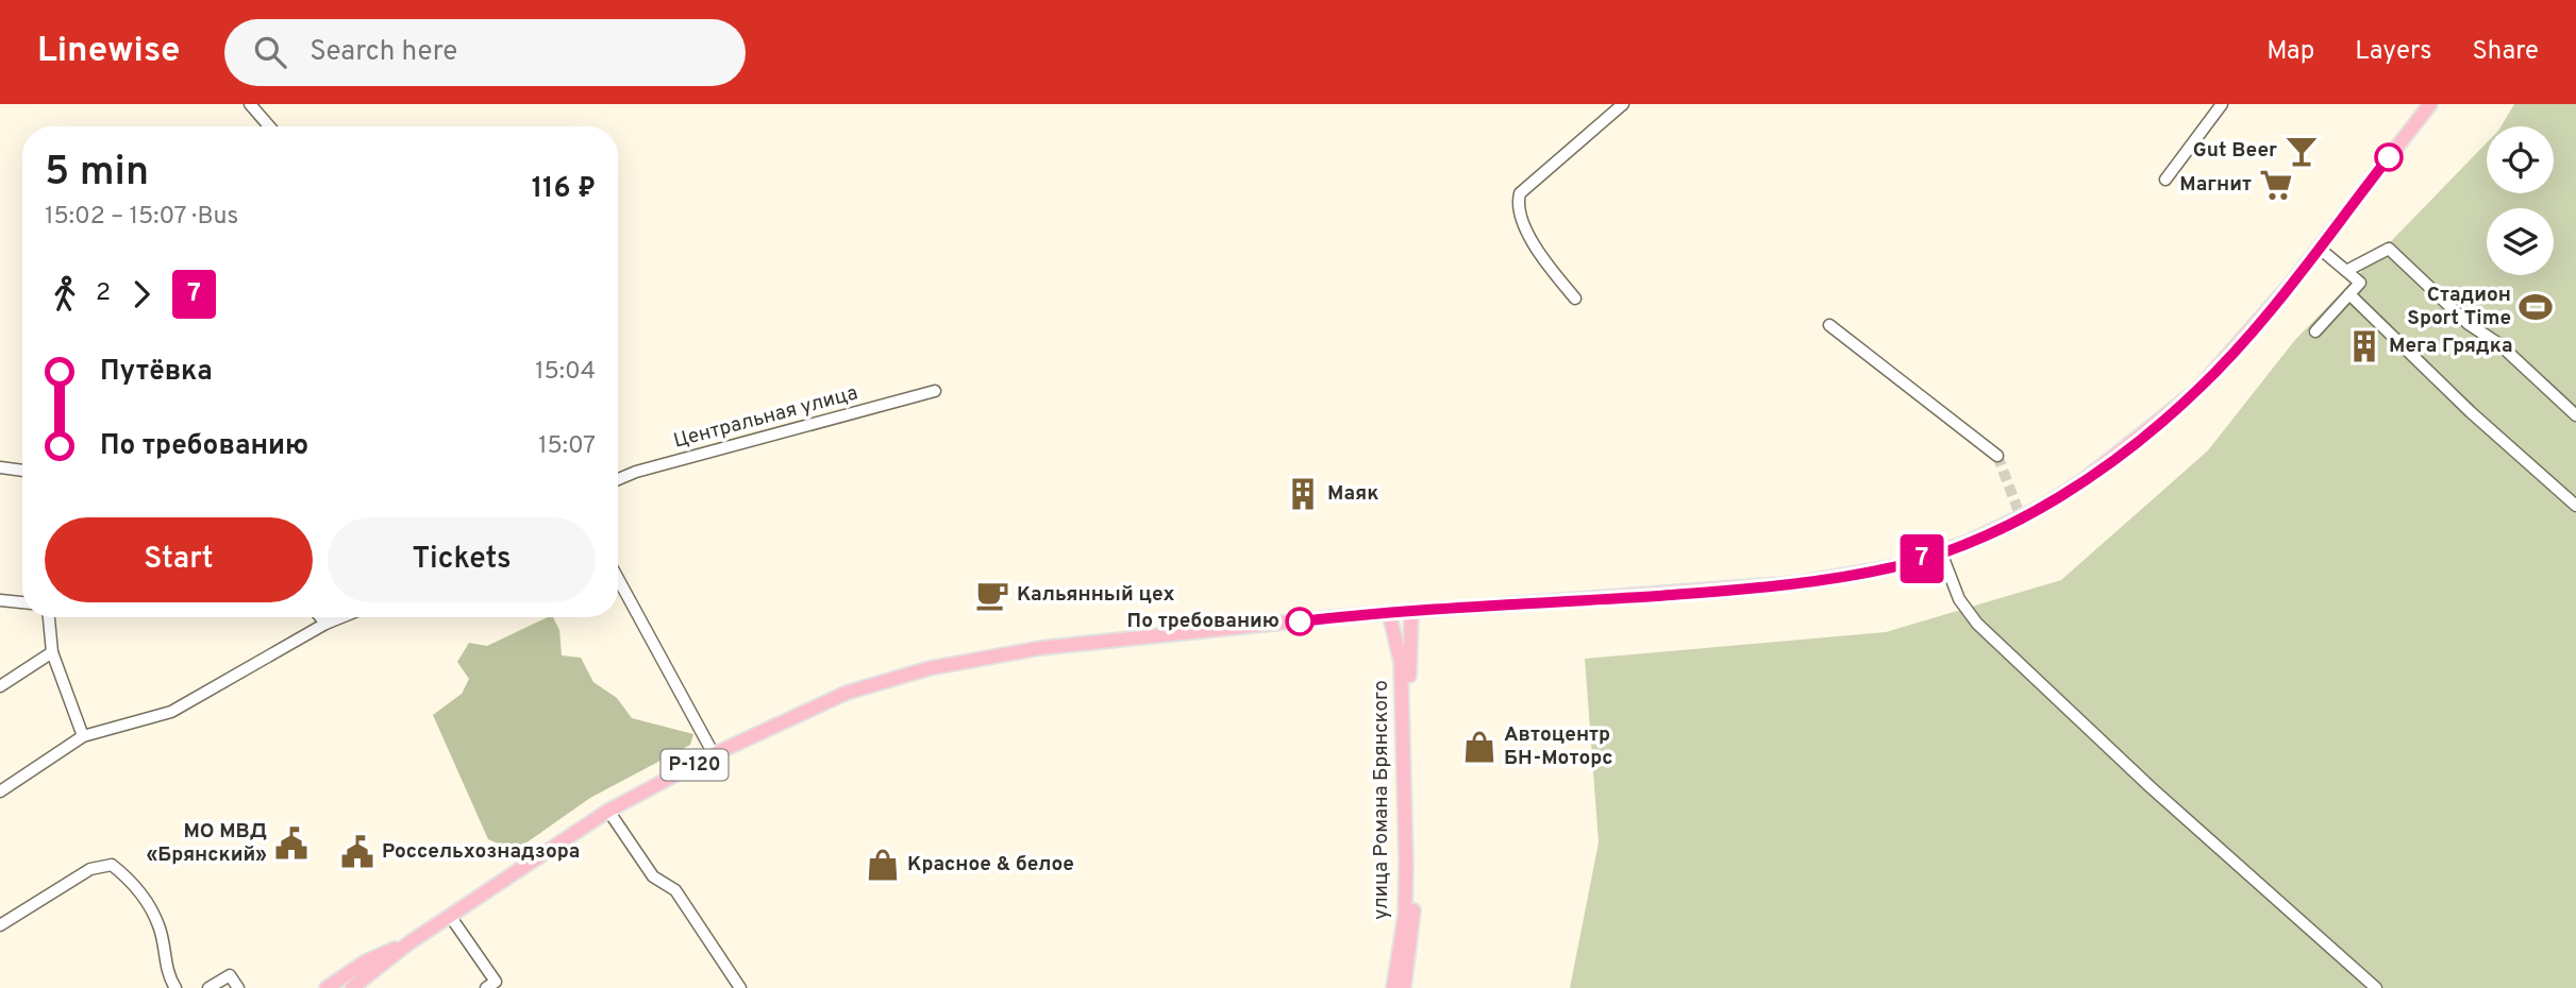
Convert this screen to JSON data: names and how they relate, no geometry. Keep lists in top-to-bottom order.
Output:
{
  "streets": {
    "main road": ["Р-120", "улица Романа Брянского"],
    "street": ["Центральная улица"]
  },
  "crossings": [
    ["Р-120", "улица Романа Брянского"]
  ],
  "places": {
    "bar": ["Gut Beer"],
    "supermarket": ["Магнит"],
    "sports": ["Стадион Sport Time"],
    "building": ["Мега Грядка", "Маяк"],
    "cafe": ["Кальянный цех"],
    "other": ["По требованию"],
    "shop": ["Автоцентр БН-Моторс", "Красное & белое"],
    "public building": ["МО МВД «Брянский»", "Россельхознадзора"]
  },
  "lines": ["bus line 7"],
  "page": {
    "header": "Linewise",
    "search": "Search here",
    "nav": ["Map", "Layers", "Share"],
    "on_map": "7",
    "heading": ["5 min", "15:02 – 15:07 · Bus", "116 ₽"],
    "legs": ["2", "7"],
    "list": [
      {
        "name": "Путёвка",
        "value": "15:04"
      },
      {
        "name": "По требованию",
        "value": "15:07"
      }
    ],
    "buttons": ["Start", "Tickets"]
  }
}
